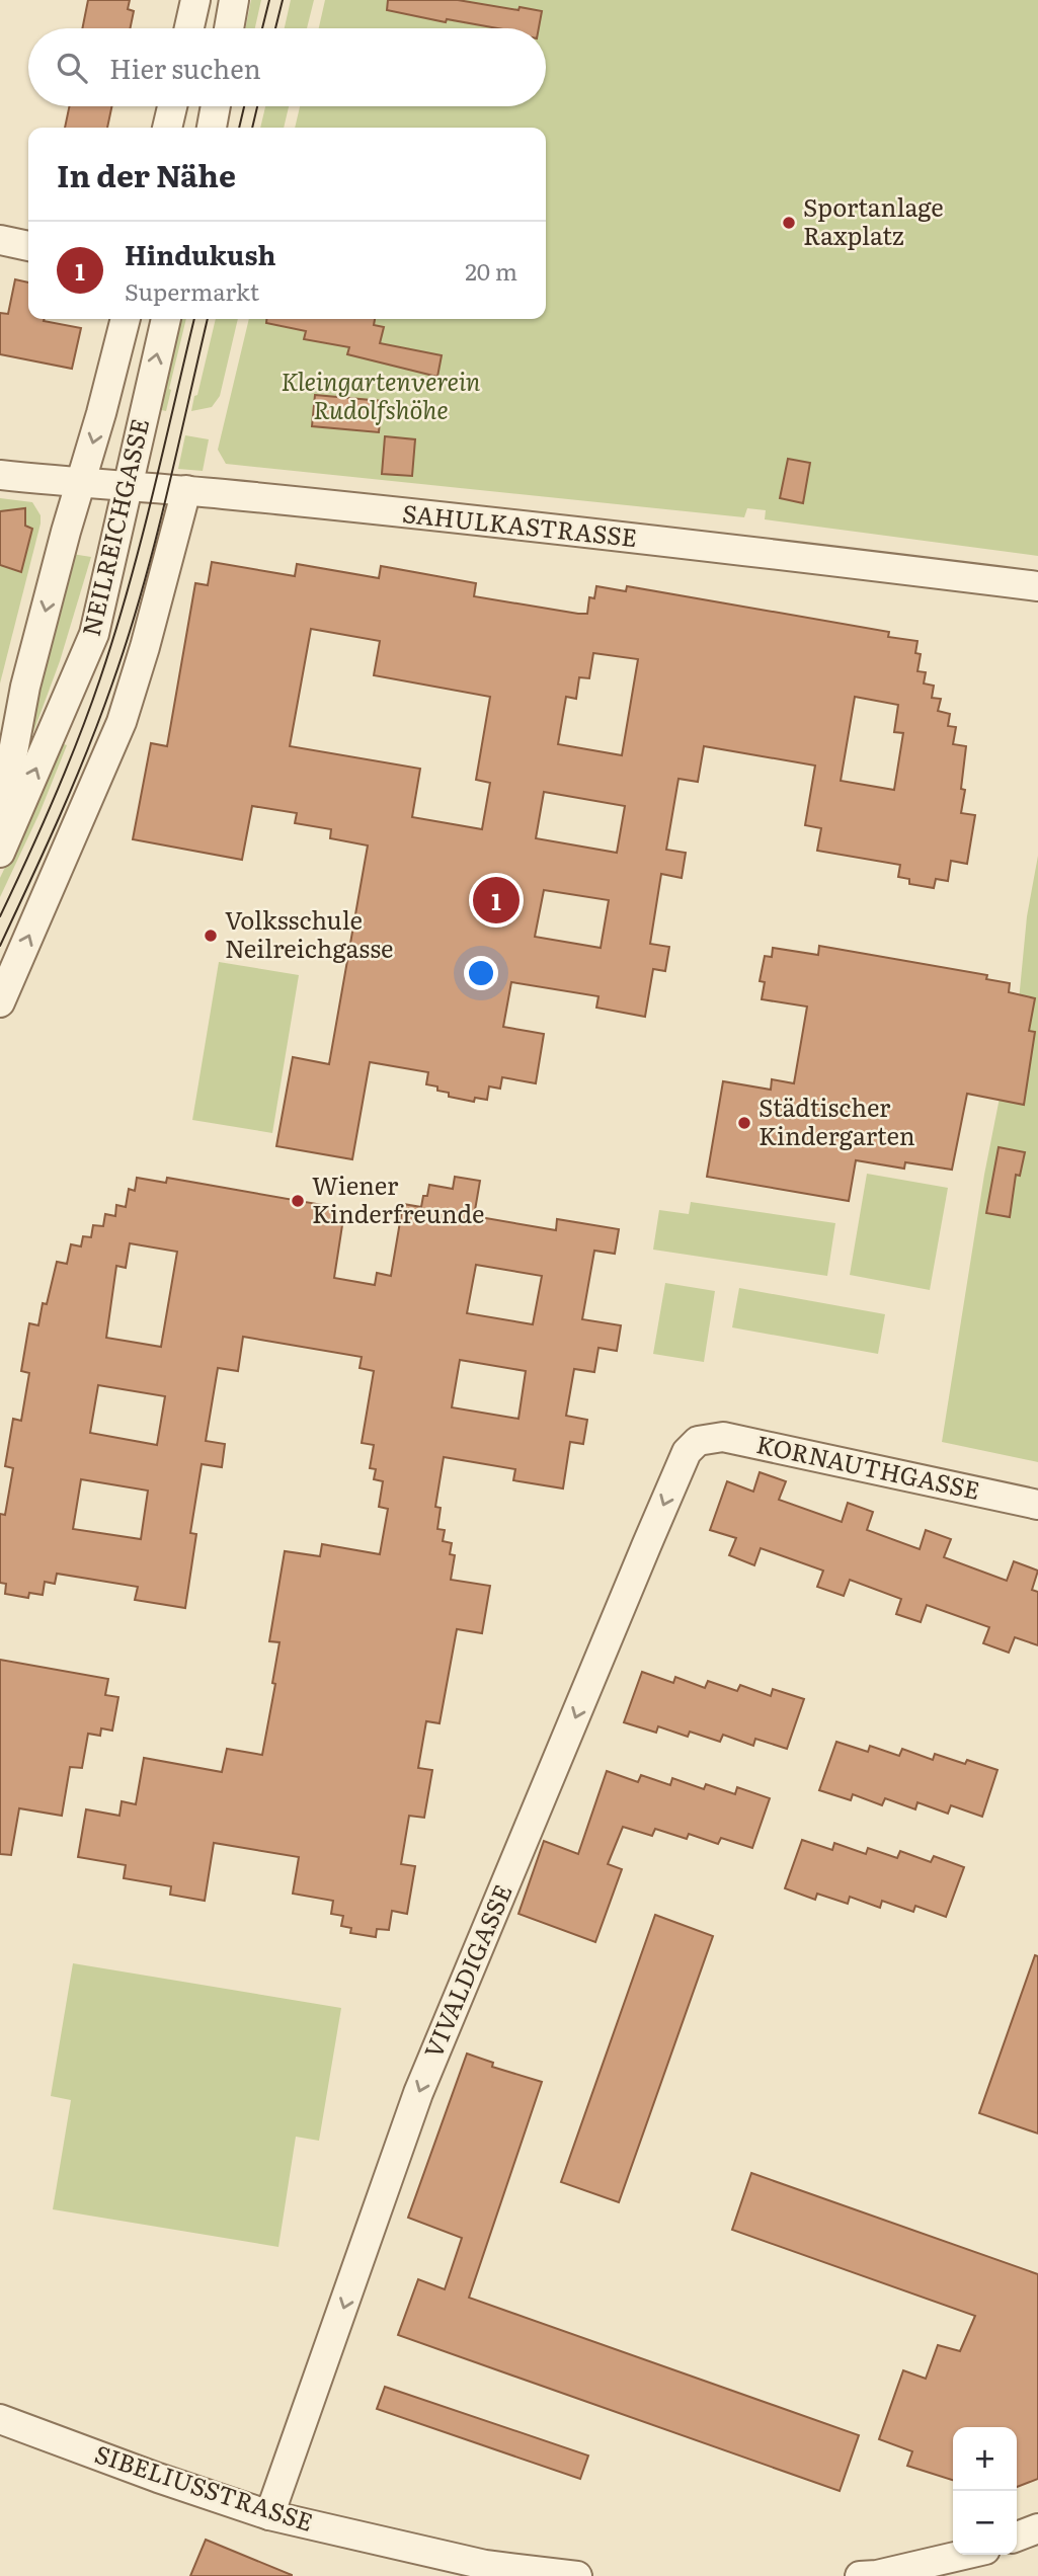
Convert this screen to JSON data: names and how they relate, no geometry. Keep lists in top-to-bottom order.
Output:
{
  "streets": {
    "street": [
      "SAHULKASTRASSE",
      "NEILREICHGASSE",
      "KORNAUTHGASSE",
      "VIVALDIGASSE",
      "SIBELIUSSTRASSE"
    ]
  },
  "crossings": [
    ["SAHULKASTRASSE", "NEILREICHGASSE"],
    ["KORNAUTHGASSE", "VIVALDIGASSE"],
    ["VIVALDIGASSE", "SIBELIUSSTRASSE"]
  ],
  "one_way": ["VIVALDIGASSE"],
  "parks": ["Kleingartenverein Rudolfshöhe"],
  "places": [
    "Sportanlage Raxplatz",
    "Volksschule Neilreichgasse",
    "Städtischer Kindergarten",
    "Wiener Kinderfreunde"
  ],
  "page": {
    "search": "Hier suchen",
    "heading": "In der Nähe",
    "list": [
      {
        "mark": "1",
        "name": "Hindukush",
        "note": "Supermarkt",
        "value": "20 m"
      }
    ],
    "pins": "1",
    "map_buttons": ["+", "−"]
  }
}
